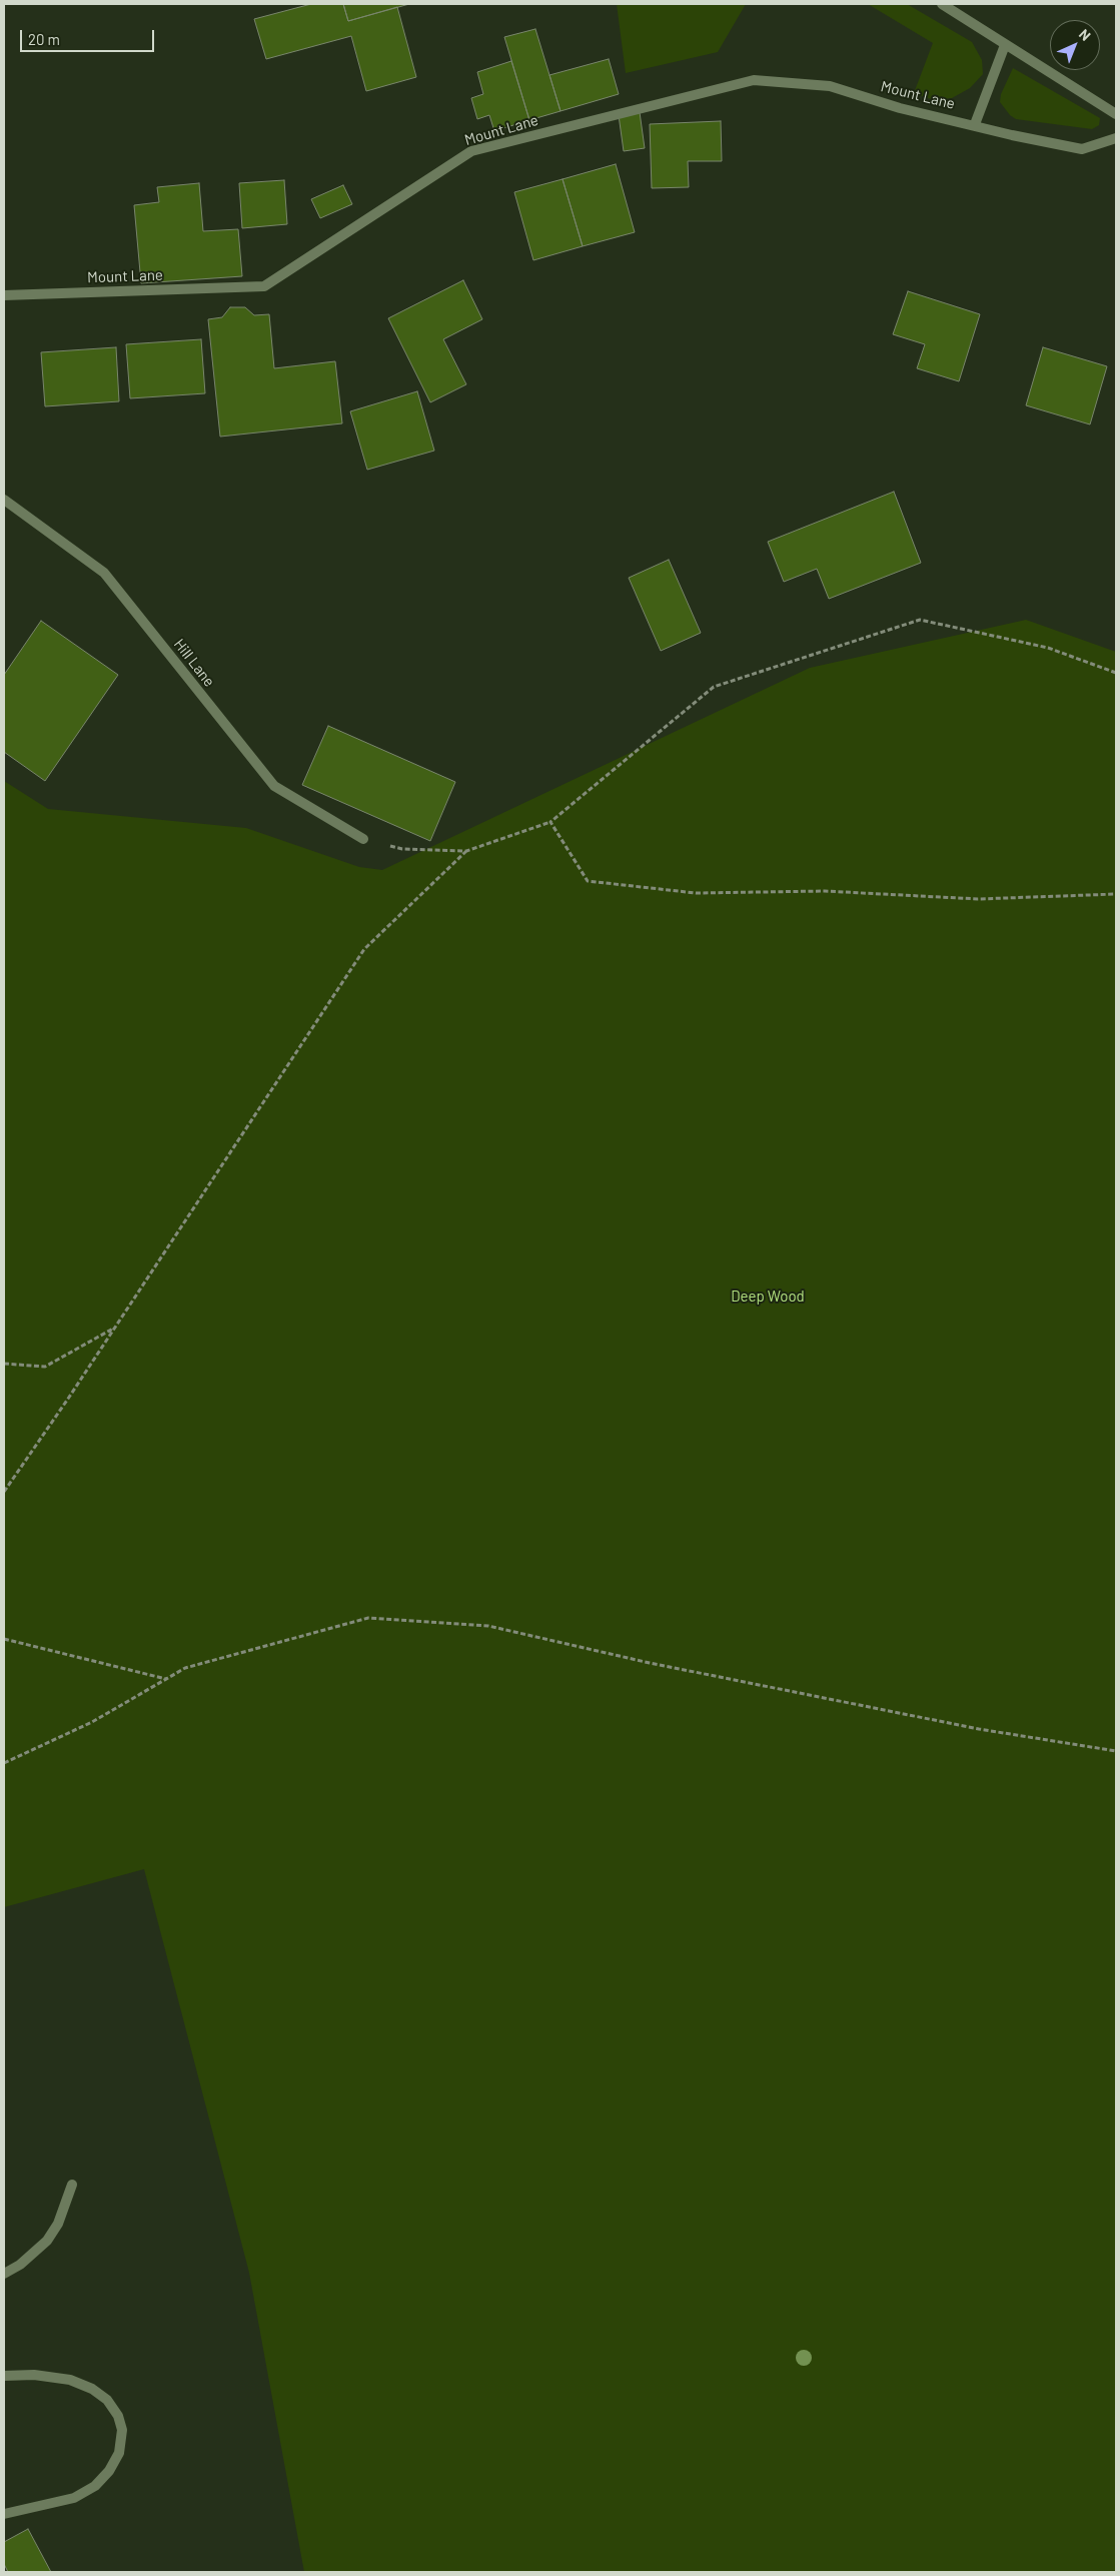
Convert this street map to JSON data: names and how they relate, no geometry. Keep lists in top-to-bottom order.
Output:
{
  "streets": {
    "street": ["Mount Lane", "Hill Lane"]
  },
  "parks": ["Deep Wood"],
  "scale_bar": "20 m",
  "north": "top right"
}
